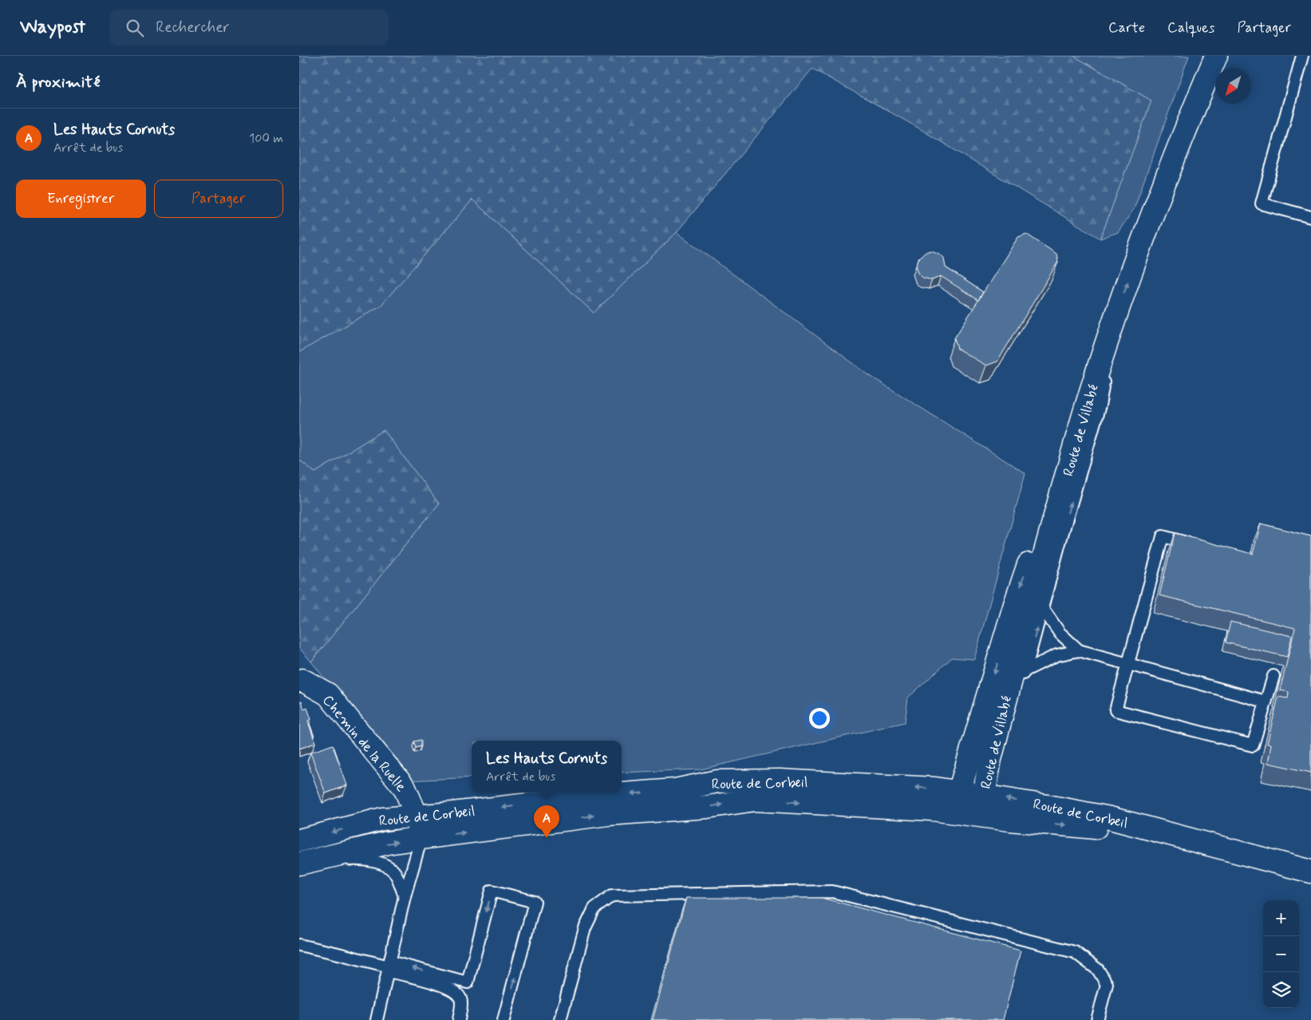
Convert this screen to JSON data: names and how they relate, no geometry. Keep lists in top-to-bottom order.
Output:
{
  "streets": {
    "street": ["Route de Villabé", "Chemin de la Ruelle", "Route de Corbeil"]
  },
  "crossings": [
    ["Route de Villabé", "Route de Corbeil"],
    ["Chemin de la Ruelle", "Route de Corbeil"]
  ],
  "north": "bottom left",
  "page": {
    "header": "Waypost",
    "search": "Rechercher",
    "nav": ["Carte", "Calques", "Partager"],
    "heading": "À proximité",
    "list": [
      {
        "mark": "A",
        "name": "Les Hauts Cornuts",
        "note": "Arrêt de bus",
        "value": "100 m"
      }
    ],
    "buttons": ["Enregistrer", "Partager"],
    "popup": ["Les Hauts Cornuts", "Arrêt de bus"],
    "pins": "A",
    "map_buttons": ["+", "−"]
  }
}
